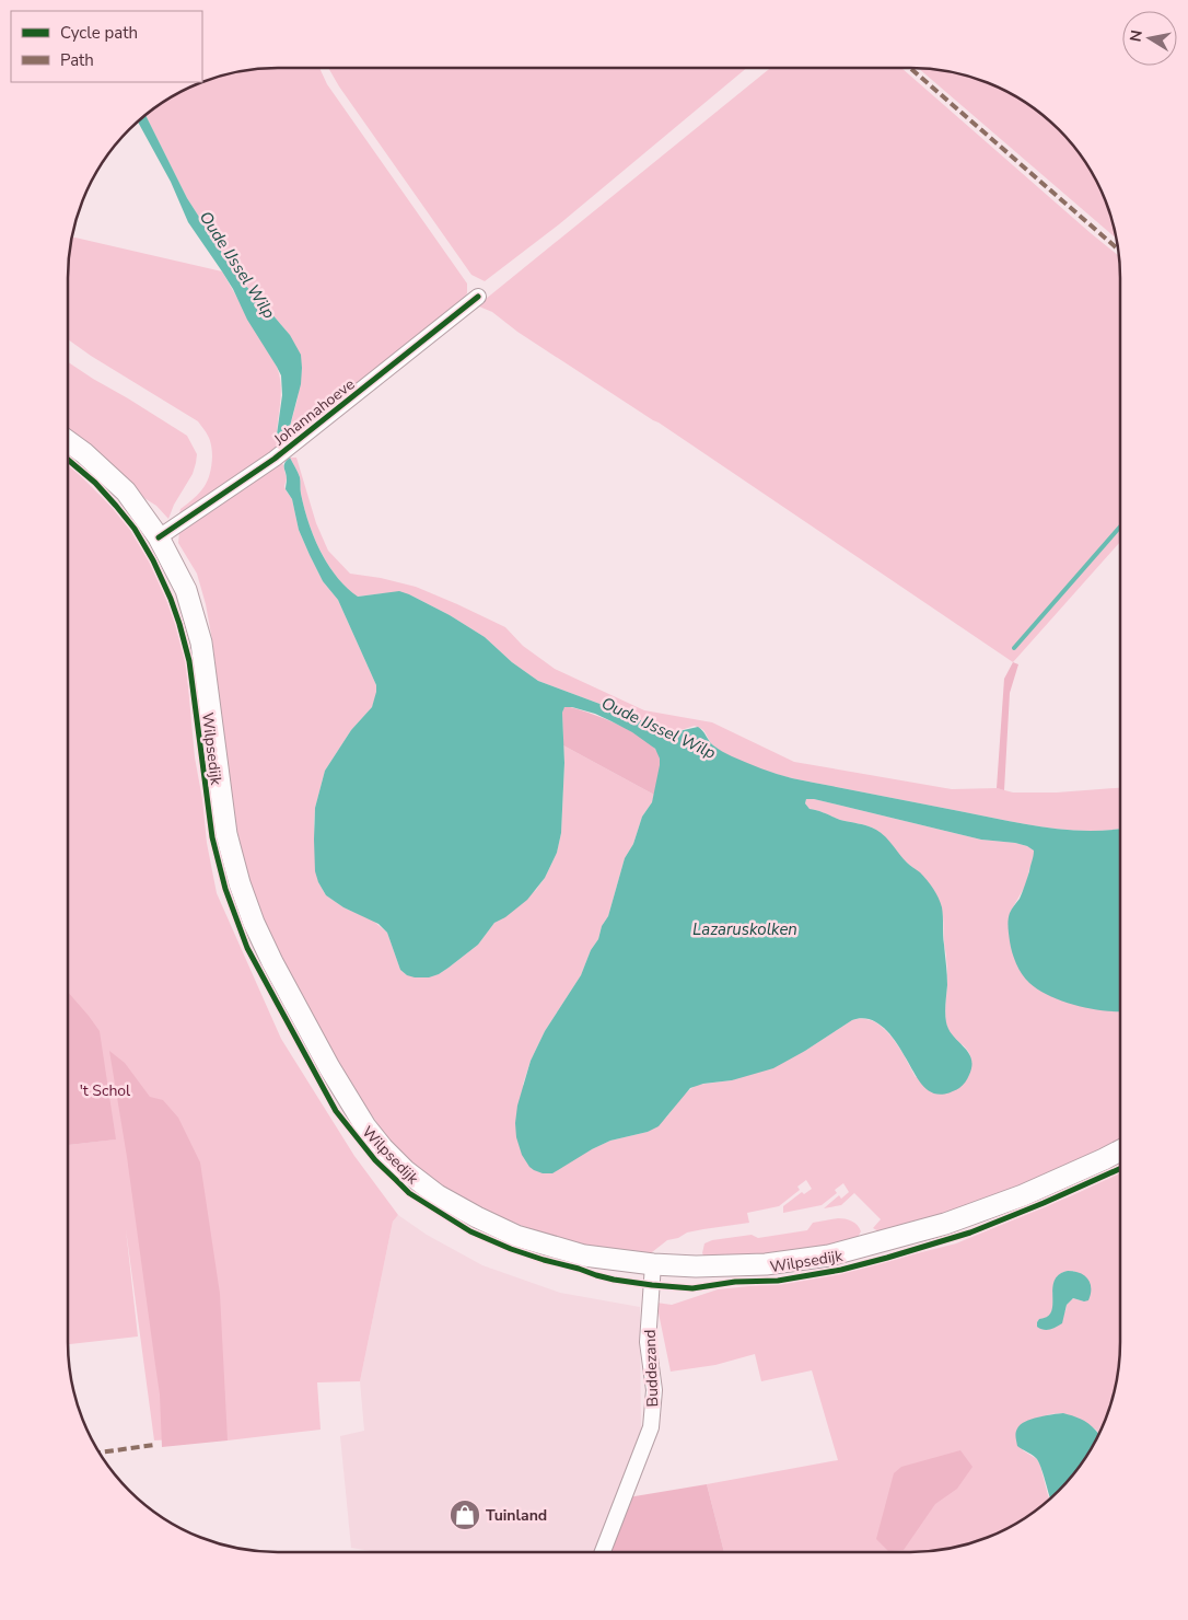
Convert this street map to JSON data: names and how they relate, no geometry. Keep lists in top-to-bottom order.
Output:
{
  "streets": {
    "main road": ["Wilpsedijk"],
    "street": ["Johannahoeve", "Buddezand"]
  },
  "crossings": [
    ["Johannahoeve", "Wilpsedijk"],
    ["Wilpsedijk", "Buddezand"]
  ],
  "water": ["Oude IJssel Wilp", "Lazaruskolken"],
  "parks": ["'t Schol"],
  "places": {
    "shop": ["Tuinland"]
  },
  "legend": ["Cycle path", "Path"],
  "north": "left"
}
